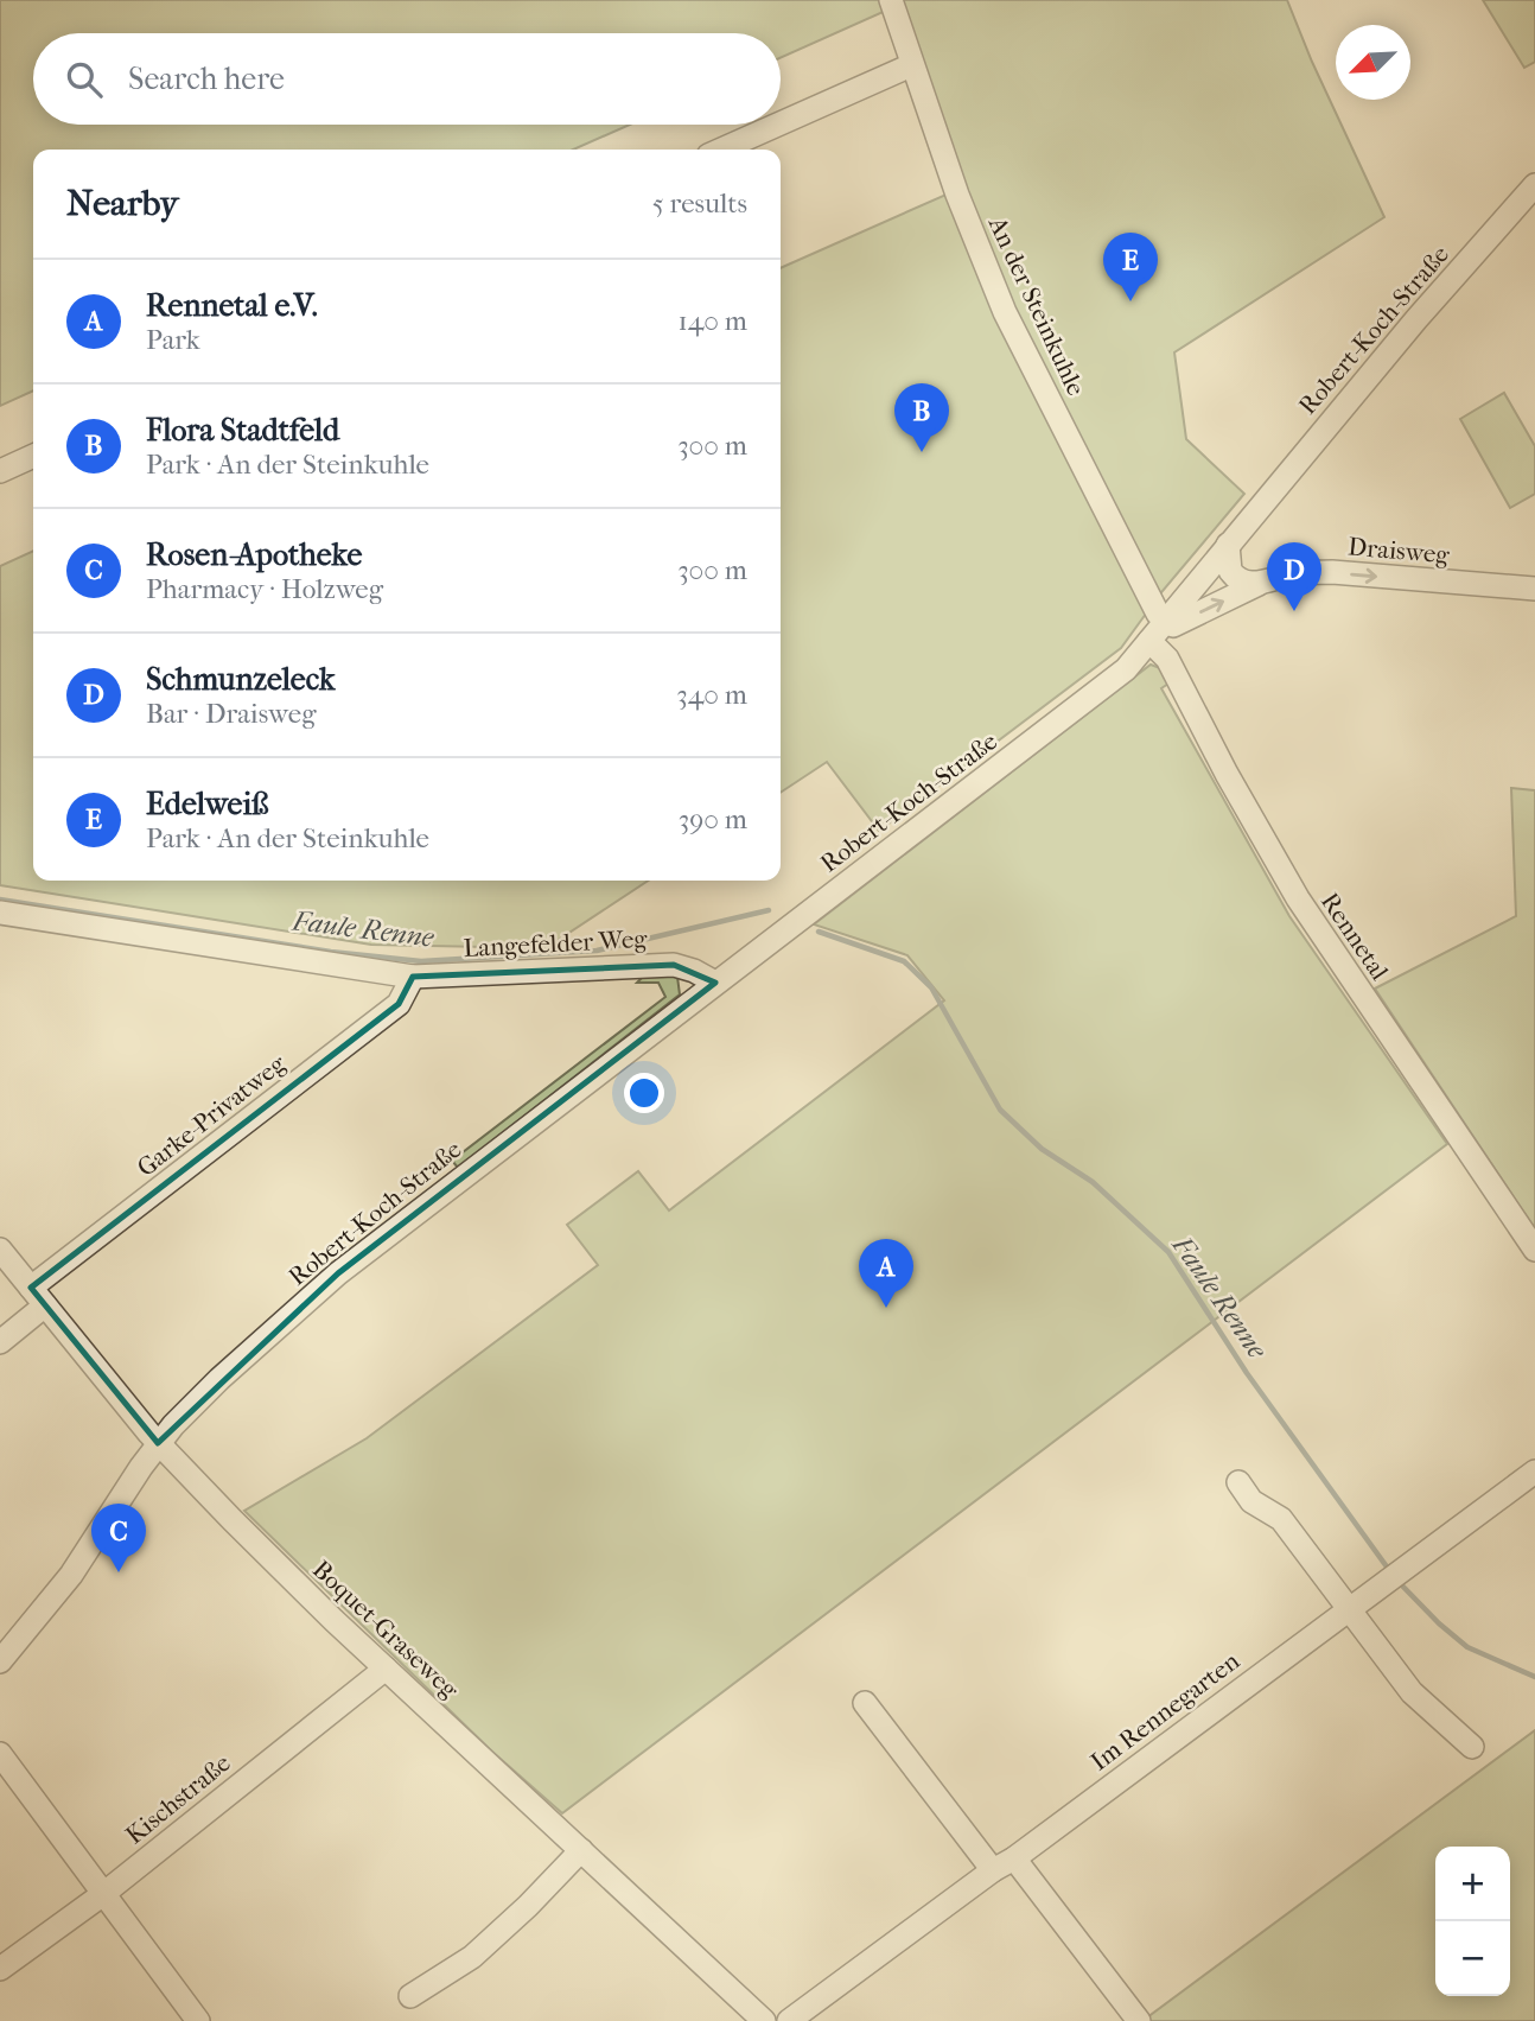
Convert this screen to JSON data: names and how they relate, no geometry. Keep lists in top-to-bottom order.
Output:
{
  "streets": {
    "street": [
      "An der Steinkuhle",
      "Robert-Koch-Straße",
      "Draisweg",
      "Rennetal",
      "Langefelder Weg",
      "Garke-Privatweg",
      "Boquet-Graseweg",
      "Im Rennegarten",
      "Kischstraße"
    ]
  },
  "crossings": [
    ["An der Steinkuhle", "Robert-Koch-Straße"],
    ["An der Steinkuhle", "Draisweg"],
    ["Robert-Koch-Straße", "Draisweg"],
    ["Robert-Koch-Straße", "Rennetal"],
    ["Robert-Koch-Straße", "Langefelder Weg"],
    ["Robert-Koch-Straße", "Boquet-Graseweg"],
    ["Langefelder Weg", "Garke-Privatweg"],
    ["Garke-Privatweg", "Boquet-Graseweg"],
    ["Boquet-Graseweg", "Kischstraße"]
  ],
  "one_way": ["Draisweg"],
  "water": ["Faule Renne"],
  "north": "bottom left",
  "page": {
    "search": "Search here",
    "heading": ["Nearby", "5 results"],
    "pins": [
      "E",
      "B",
      "D",
      "A",
      "C"
    ],
    "list": [
      {
        "mark": "A",
        "name": "Rennetal e.V.",
        "note": "Park",
        "value": "140 m"
      },
      {
        "mark": "B",
        "name": "Flora Stadtfeld",
        "note": "Park · An der Steinkuhle",
        "value": "300 m"
      },
      {
        "mark": "C",
        "name": "Rosen-Apotheke",
        "note": "Pharmacy · Holzweg",
        "value": "300 m"
      },
      {
        "mark": "D",
        "name": "Schmunzeleck",
        "note": "Bar · Draisweg",
        "value": "340 m"
      },
      {
        "mark": "E",
        "name": "Edelweiß",
        "note": "Park · An der Steinkuhle",
        "value": "390 m"
      }
    ],
    "map_buttons": ["+", "−"]
  }
}
